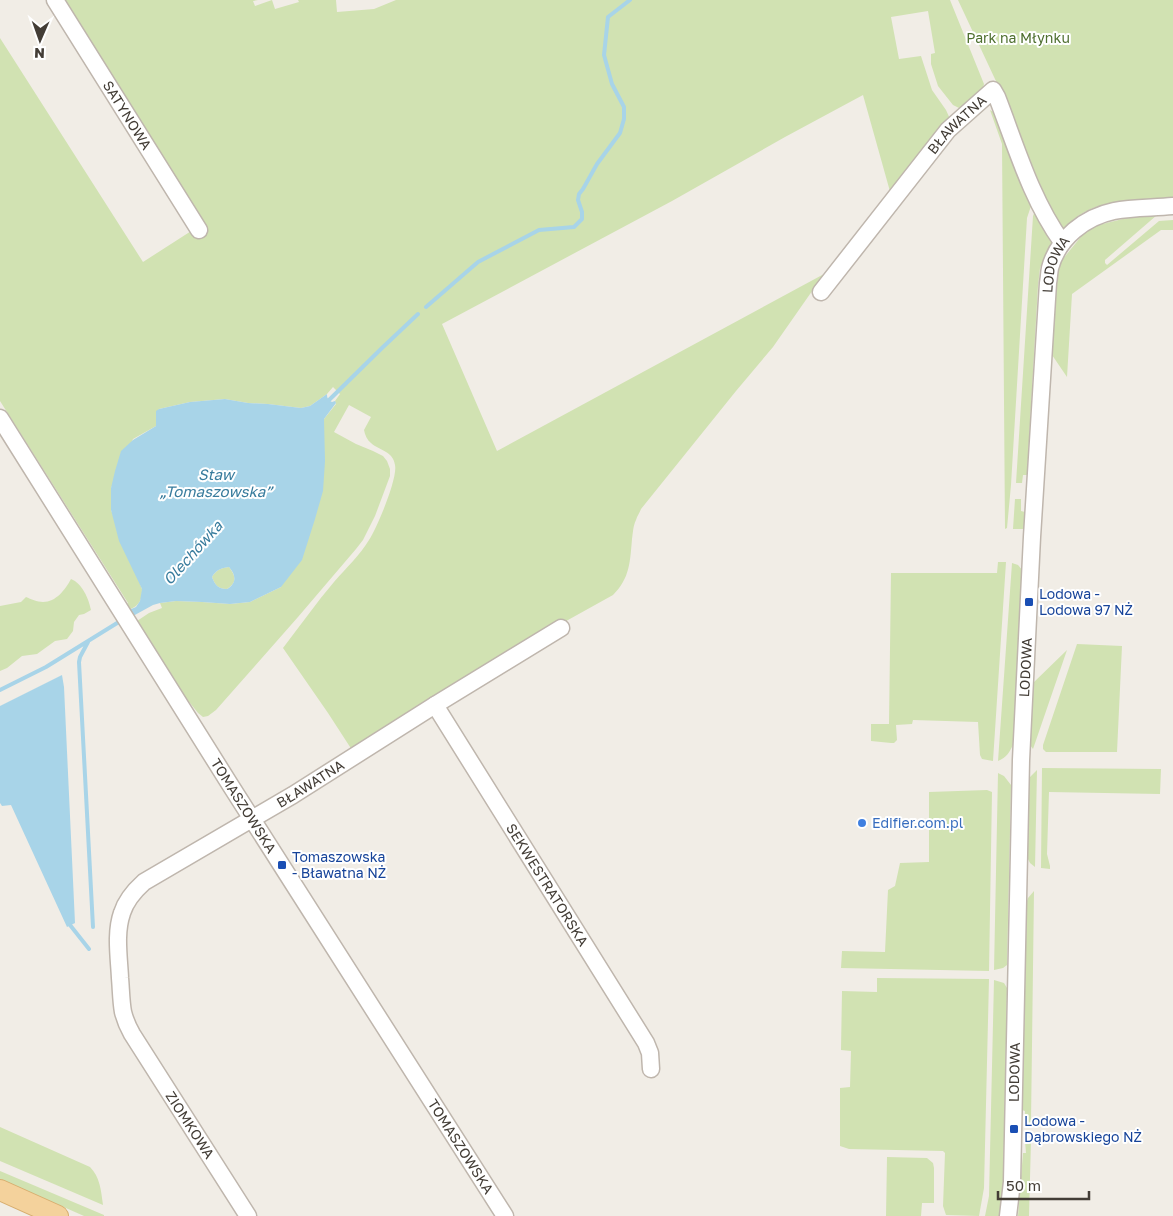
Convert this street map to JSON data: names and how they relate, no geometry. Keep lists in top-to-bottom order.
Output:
{
  "streets": {
    "street": [
      "SATYNOWA",
      "BŁAWATNA",
      "LODOWA",
      "TOMASZOWSKA",
      "SEKWESTRATORSKA",
      "ZIOMKOWA"
    ]
  },
  "crossings": [
    ["BŁAWATNA", "LODOWA"],
    ["BŁAWATNA", "TOMASZOWSKA"],
    ["BŁAWATNA", "SEKWESTRATORSKA"],
    ["BŁAWATNA", "ZIOMKOWA"]
  ],
  "water": ["Staw „Tomaszowska”", "Olechówka"],
  "parks": ["Park na Młynku"],
  "places": {
    "transit": ["Lodowa - Lodowa 97 NŻ", "Tomaszowska - Bławatna NŻ", "Lodowa - Dąbrowskiego NŻ"],
    "other": ["Edifier.com.pl"]
  },
  "scale_bar": "50 m",
  "north": "bottom"
}
